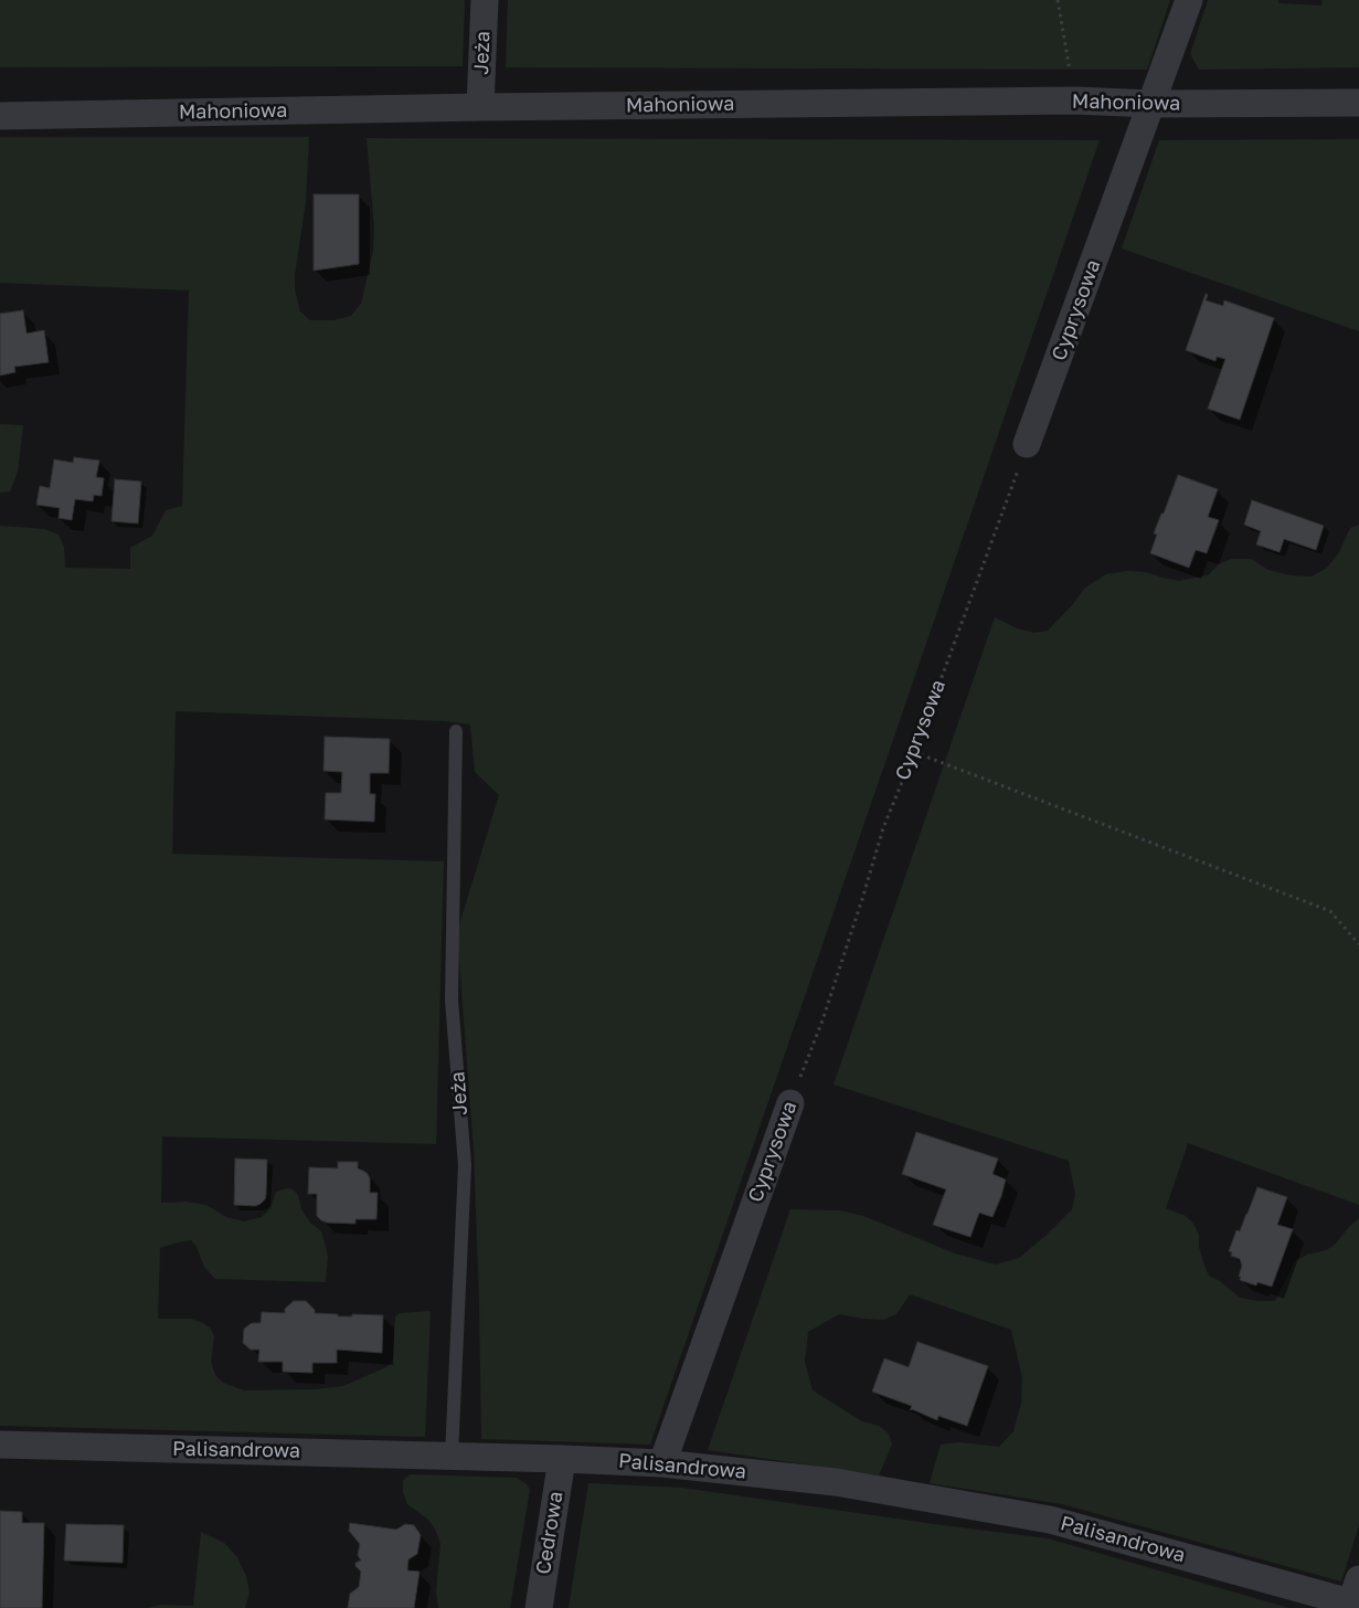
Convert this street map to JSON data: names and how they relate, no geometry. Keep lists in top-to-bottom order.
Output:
{
  "streets": {
    "street": [
      "Jeża",
      "Mahoniowa",
      "Cyprysowa",
      "Palisandrowa",
      "Cedrowa"
    ]
  },
  "crossings": [
    ["Jeża", "Mahoniowa"],
    ["Jeża", "Palisandrowa"],
    ["Mahoniowa", "Cyprysowa"],
    ["Cyprysowa", "Palisandrowa"],
    ["Palisandrowa", "Cedrowa"]
  ]
}
